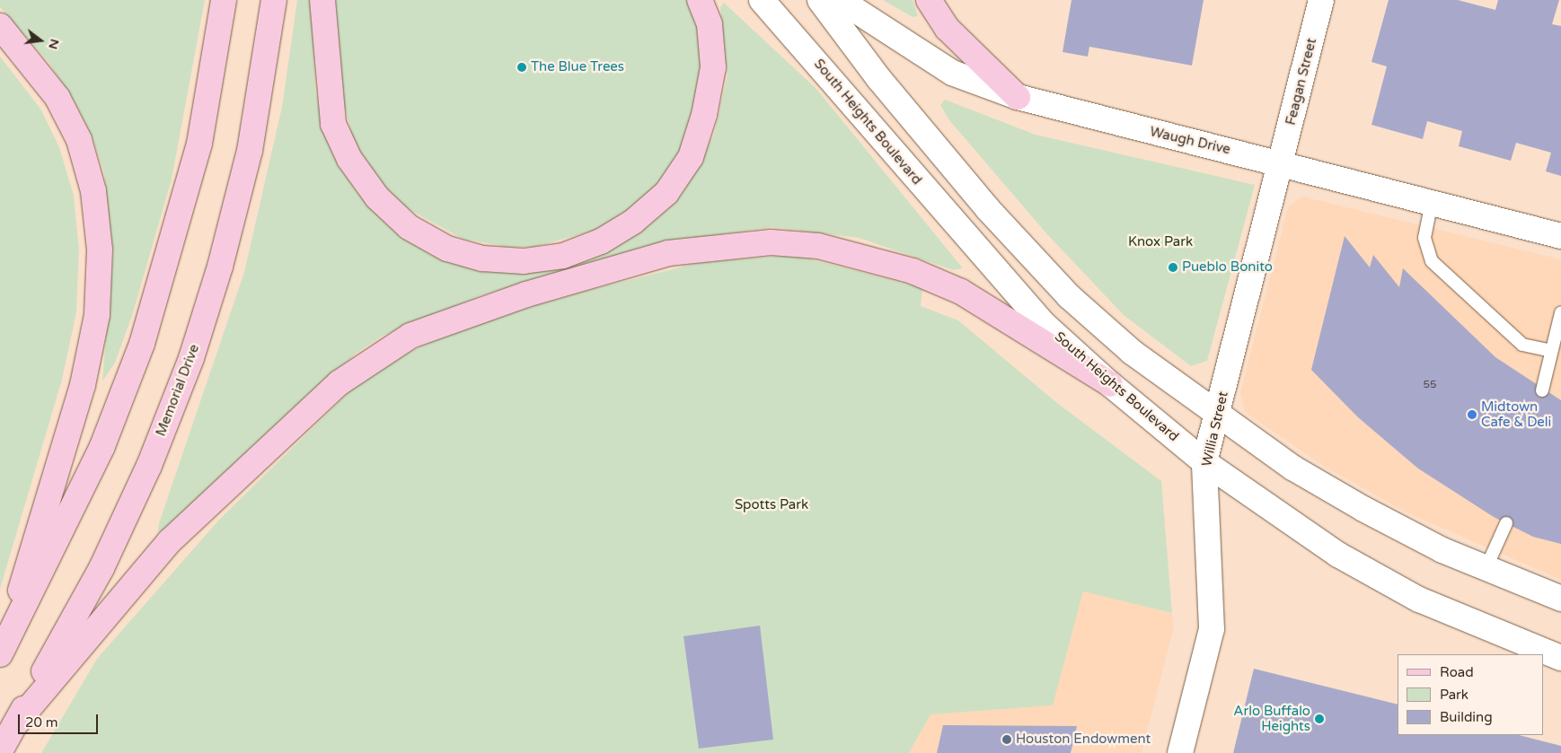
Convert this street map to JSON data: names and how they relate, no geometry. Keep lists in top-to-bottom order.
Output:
{
  "streets": {
    "main road": [
      "Feagan Street",
      "South Heights Boulevard",
      "Waugh Drive",
      "Memorial Drive",
      "Willia Street"
    ]
  },
  "crossings": [
    ["Feagan Street", "Waugh Drive"],
    ["Feagan Street", "Willia Street"],
    ["South Heights Boulevard", "Willia Street"],
    ["Waugh Drive", "Willia Street"]
  ],
  "parks": ["Knox Park", "Spotts Park"],
  "places": [
    "The Blue Trees",
    "Pueblo Bonito",
    "Midtown Cafe & Deli",
    "Arlo Buffalo Heights",
    "Houston Endowment"
  ],
  "house_numbers": ["55"],
  "legend": ["Road", "Park", "Building"],
  "scale_bar": "20 m",
  "north": "right"
}
